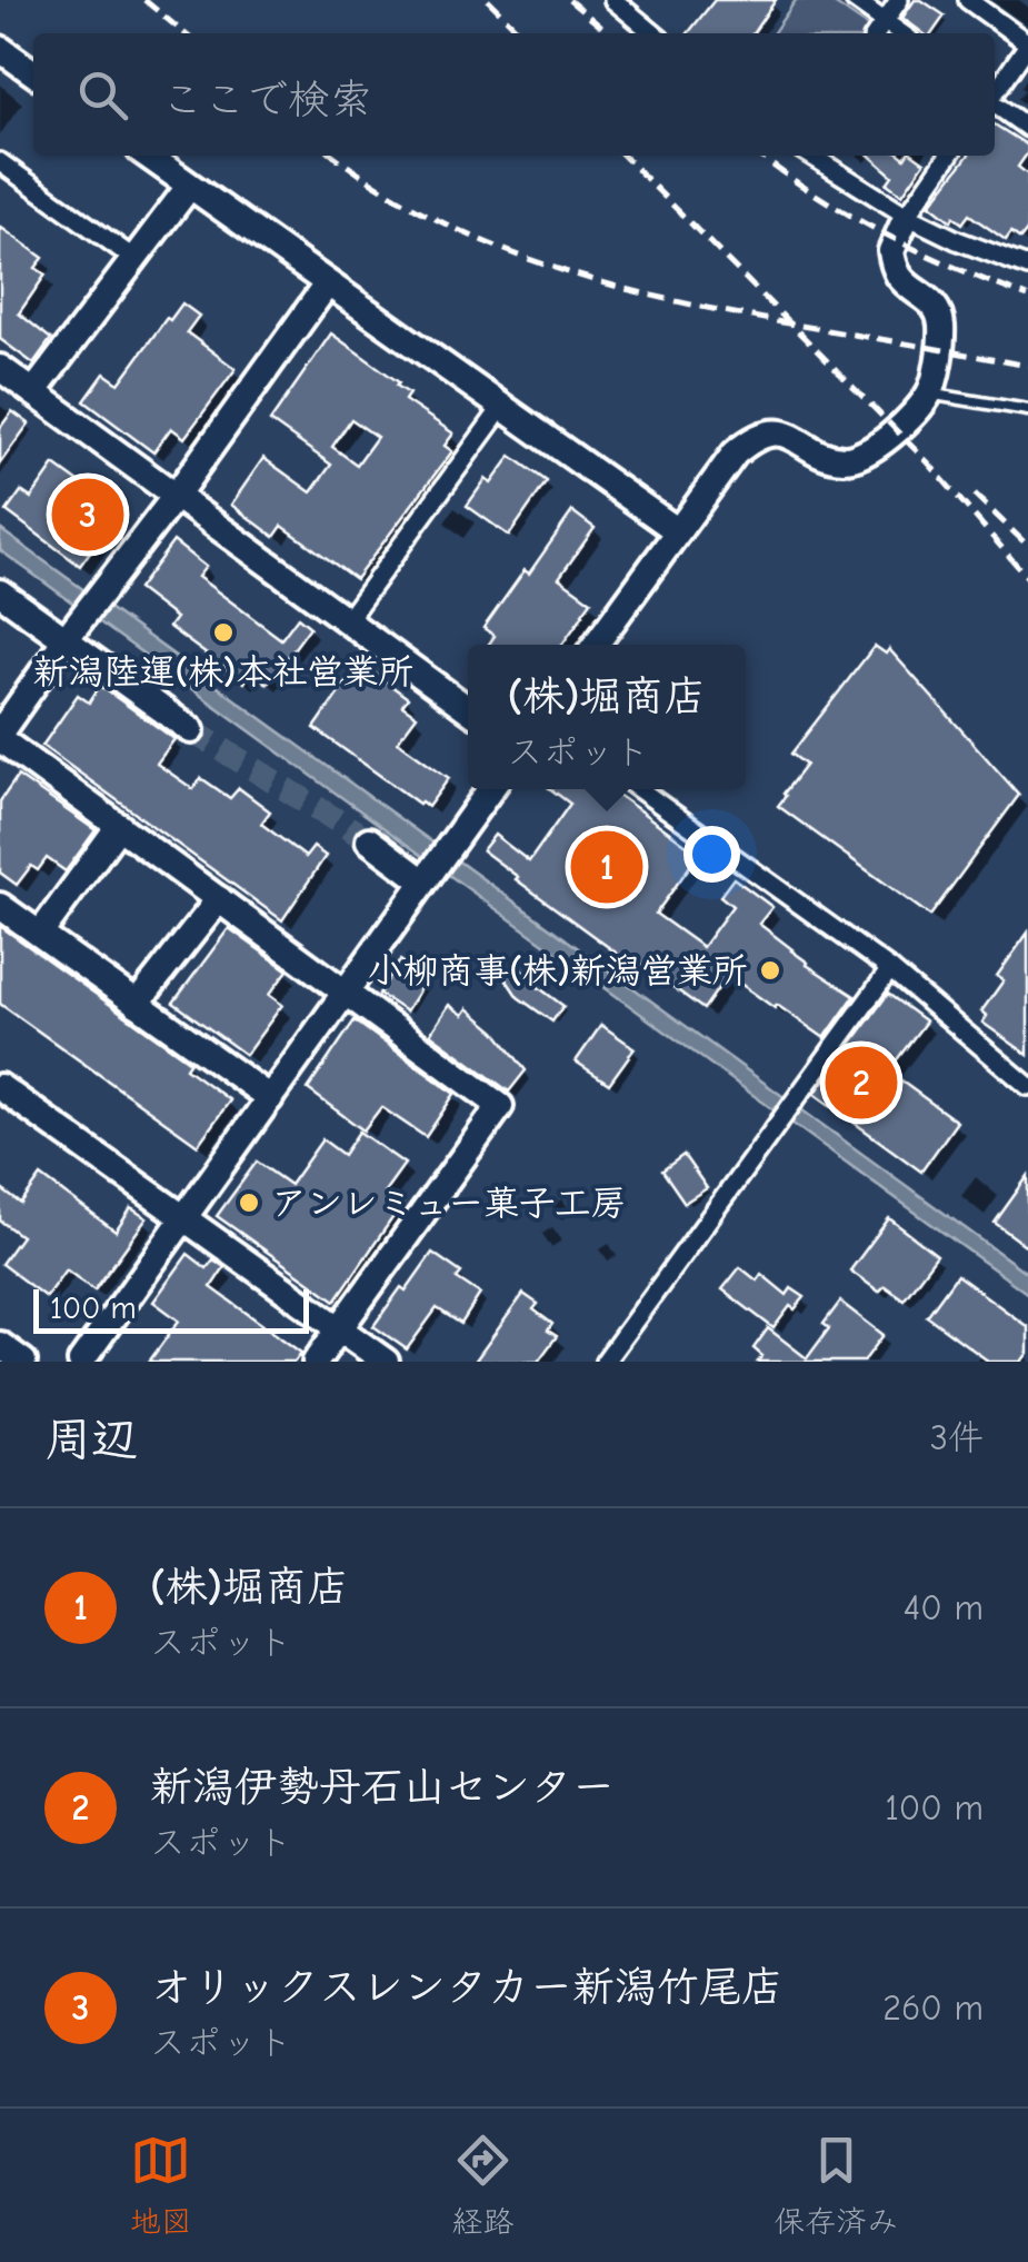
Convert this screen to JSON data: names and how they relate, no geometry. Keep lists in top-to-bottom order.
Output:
{
  "places": ["新潟陸運(株)本社営業所", "小柳商事(株)新潟営業所", "アンレミュー菓子工房"],
  "scale_bar": "100 m",
  "page": {
    "search": "ここで検索",
    "pins": ["3", "1", "2"],
    "popup": ["(株)堀商店", "スポット"],
    "scale": "100 m",
    "heading": ["周辺", "3件"],
    "list": [
      {
        "mark": "1",
        "name": "(株)堀商店",
        "note": "スポット",
        "value": "40 m"
      },
      {
        "mark": "2",
        "name": "新潟伊勢丹石山センター",
        "note": "スポット",
        "value": "100 m"
      },
      {
        "mark": "3",
        "name": "オリックスレンタカー新潟竹尾店",
        "note": "スポット",
        "value": "260 m"
      }
    ],
    "nav": ["地図", "経路", "保存済み"]
  }
}
